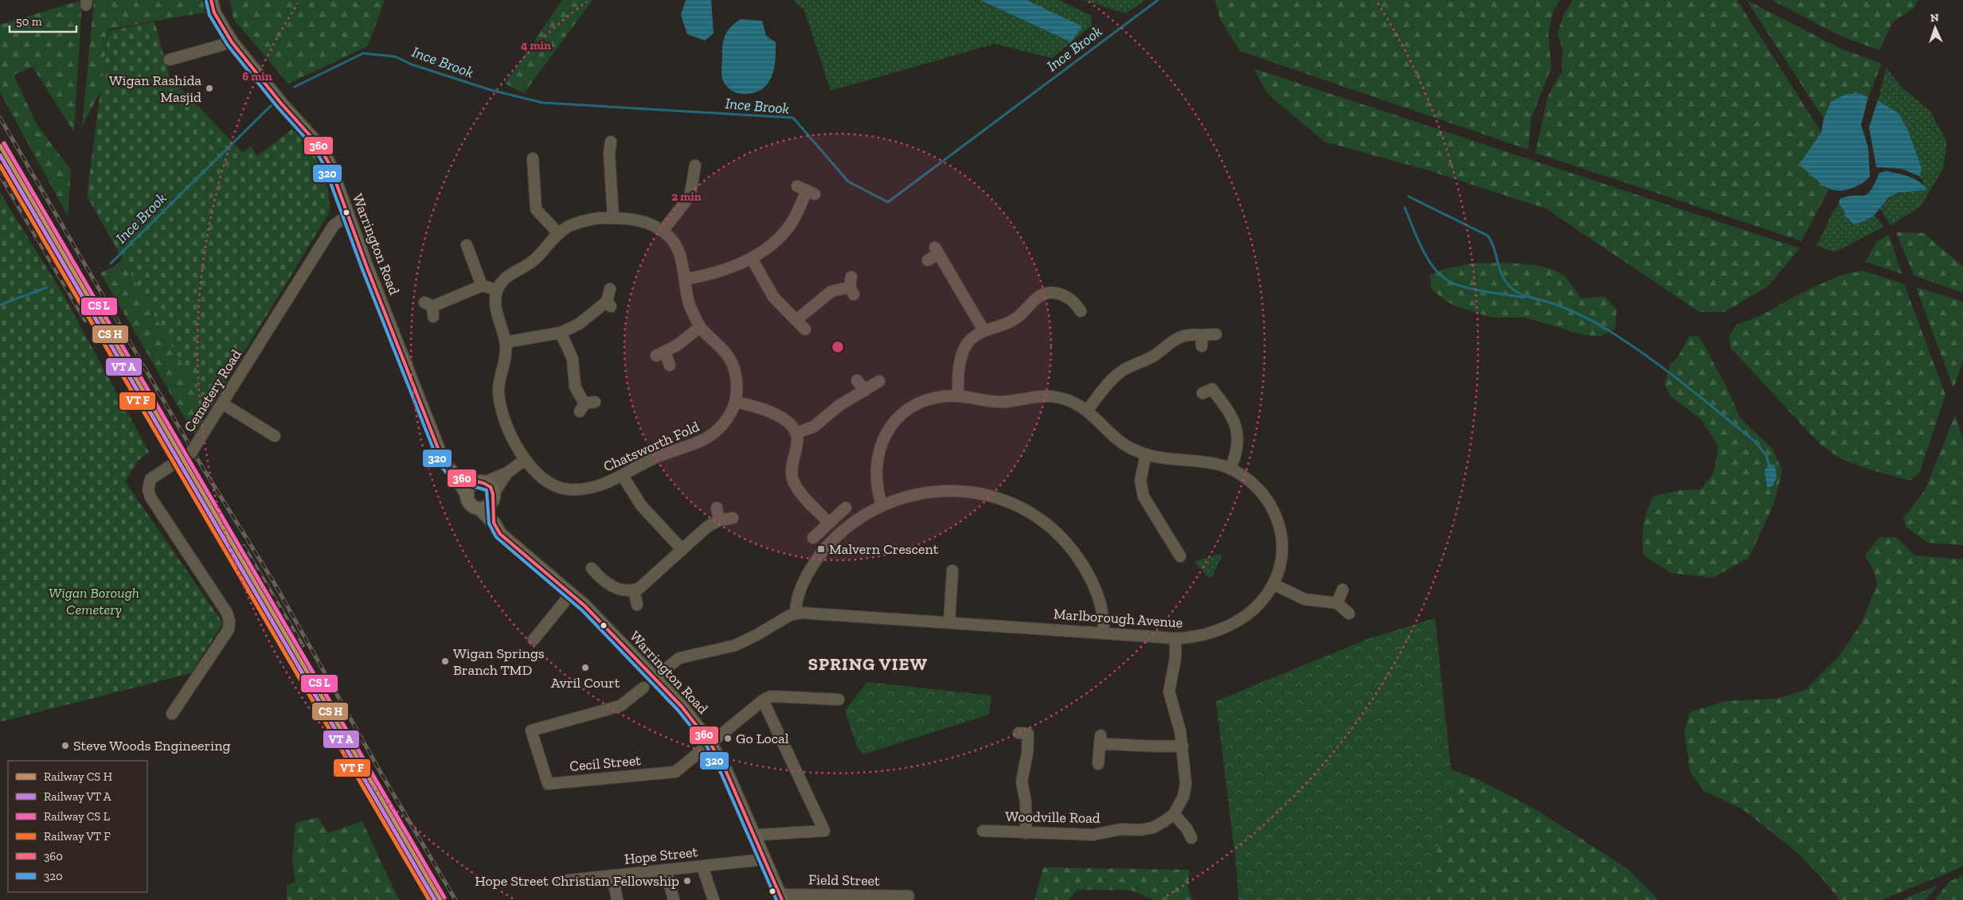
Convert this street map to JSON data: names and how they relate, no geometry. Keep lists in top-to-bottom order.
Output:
{
  "streets": {
    "main road": ["Warrington Road"],
    "street": [
      "Cemetery Road",
      "Chatsworth Fold",
      "Marlborough Avenue",
      "Cecil Street",
      "Woodville Road",
      "Hope Street",
      "Field Street"
    ]
  },
  "crossings": [
    ["Warrington Road", "Cemetery Road"],
    ["Warrington Road", "Marlborough Avenue"],
    ["Warrington Road", "Cecil Street"],
    ["Warrington Road", "Hope Street"],
    ["Warrington Road", "Field Street"],
    ["Marlborough Avenue", "Woodville Road"]
  ],
  "districts": ["SPRING VIEW"],
  "water": ["Ince Brook"],
  "parks": ["Wigan Borough Cemetery"],
  "places": {
    "other": [
      "Wigan Rashida Masjid",
      "Wigan Springs Branch TMD",
      "Avril Court",
      "Go Local",
      "Steve Woods Engineering",
      "Hope Street Christian Fellowship"
    ],
    "transit": ["Malvern Crescent"]
  },
  "lines": ["transit line 360", "transit line 320"],
  "legend": [
    "Railway CS H",
    "Railway VT A",
    "Railway CS L",
    "Railway VT F",
    "360",
    "320"
  ],
  "scale_bar": "50 m",
  "north": "top",
  "rings": ["4 min", "6 min", "2 min"]
}
